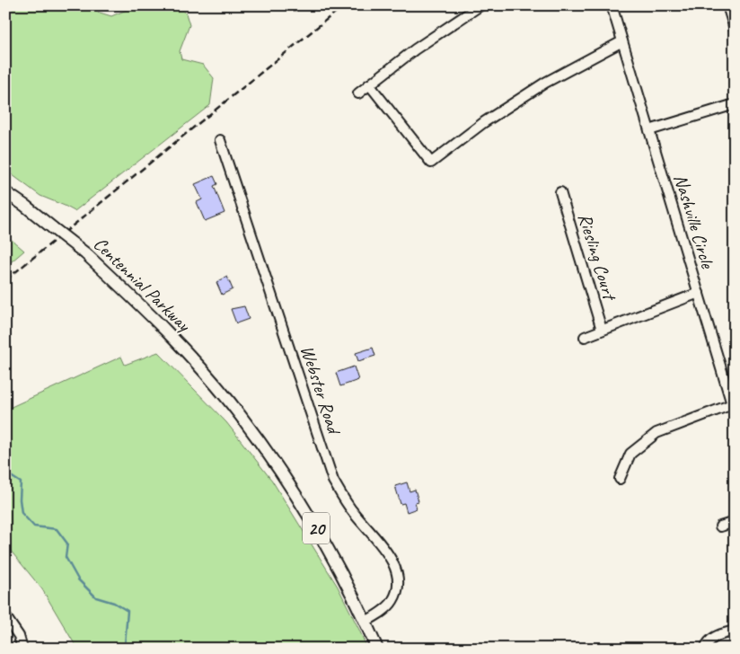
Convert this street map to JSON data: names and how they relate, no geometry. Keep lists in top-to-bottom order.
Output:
{
  "streets": {
    "main road": ["Centennial Parkway", "20"],
    "street": ["Nashville Circle", "Riesling Court", "Webster Road"]
  },
  "crossings": [
    ["Nashville Circle", "Riesling Court"],
    ["Centennial Parkway", "Webster Road"],
    ["Centennial Parkway", "20"],
    ["Webster Road", "20"]
  ]
}
